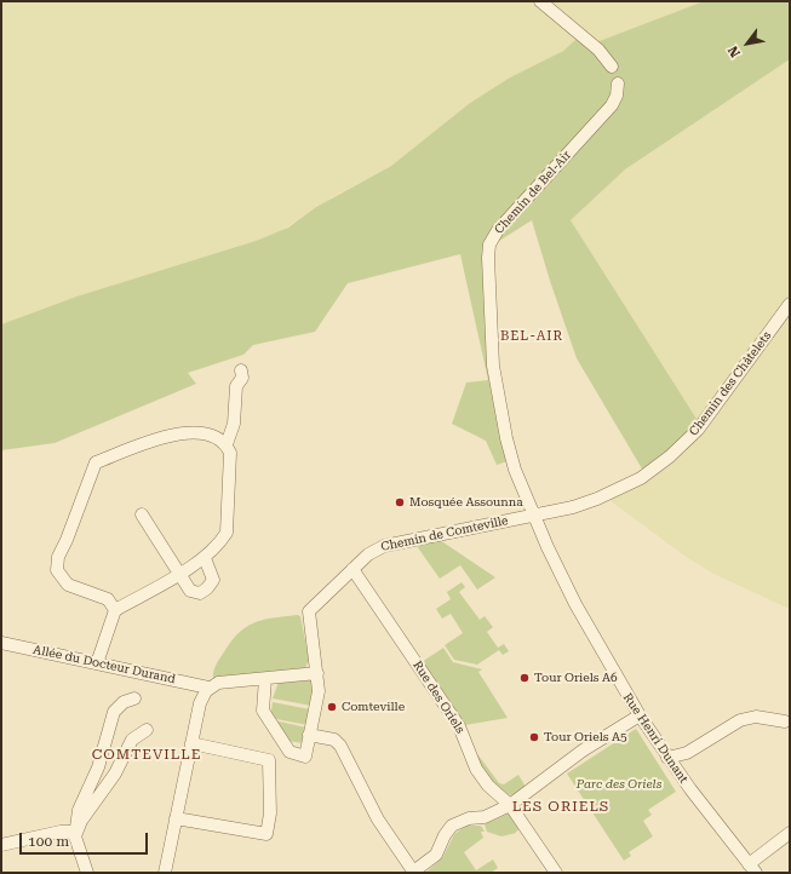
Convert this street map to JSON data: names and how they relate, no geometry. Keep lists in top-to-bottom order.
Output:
{
  "streets": {
    "street": [
      "Chemin de Bel-Air",
      "Chemin des Châtelets",
      "Chemin de Comteville",
      "Allée du Docteur Durand",
      "Rue des Oriels",
      "Rue Henri Dunant"
    ]
  },
  "crossings": [
    ["Chemin de Bel-Air", "Chemin des Châtelets"],
    ["Chemin de Bel-Air", "Chemin de Comteville"],
    ["Chemin de Bel-Air", "Rue Henri Dunant"],
    ["Chemin des Châtelets", "Chemin de Comteville"],
    ["Chemin des Châtelets", "Rue Henri Dunant"],
    ["Chemin de Comteville", "Rue des Oriels"],
    ["Chemin de Comteville", "Rue Henri Dunant"]
  ],
  "districts": ["BEL-AIR", "COMTEVILLE", "LES ORIELS"],
  "parks": ["Parc des Oriels"],
  "places": [
    "Mosquée Assounna",
    "Tour Oriels A6",
    "Comteville",
    "Tour Oriels A5"
  ],
  "scale_bar": "100 m",
  "north": "bottom left"
}
